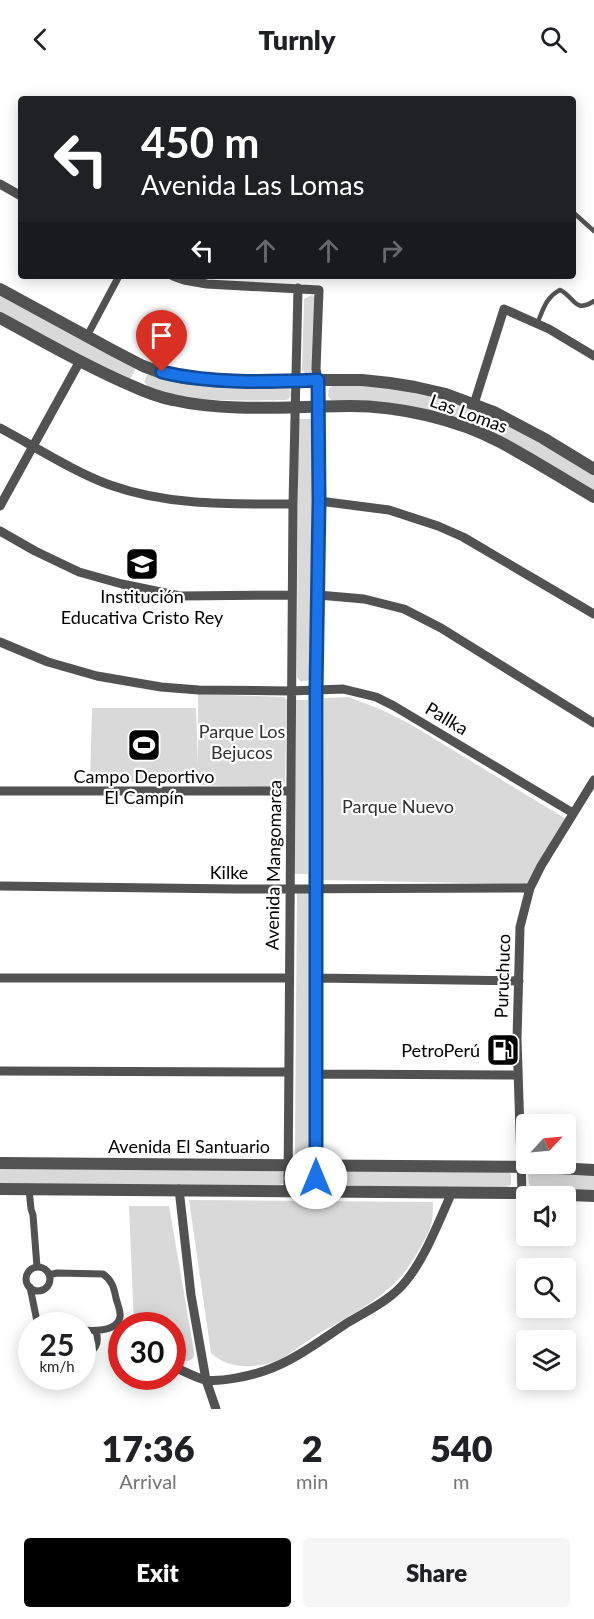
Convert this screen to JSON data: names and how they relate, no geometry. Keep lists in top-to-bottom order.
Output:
{
  "streets": {
    "street": [
      "Las Lomas",
      "Pallka",
      "Avenida Mangomarca",
      "Kilke",
      "Puruchuco",
      "Avenida El Santuario"
    ]
  },
  "crossings": [
    ["Las Lomas", "Avenida Mangomarca"],
    ["Pallka", "Avenida Mangomarca"],
    ["Pallka", "Puruchuco"],
    ["Avenida Mangomarca", "Kilke"],
    ["Avenida Mangomarca", "Avenida El Santuario"],
    ["Kilke", "Puruchuco"]
  ],
  "parks": ["Parque Los Bejucos", "Parque Nuevo"],
  "places": {
    "school or university": ["Institución Educativa Cristo Rey"],
    "sports": ["Campo Deportivo El Campín"],
    "fuel station": ["PetroPerú"]
  },
  "north": "top right",
  "page": {
    "header": "Turnly",
    "turn": ["450 m", "Avenida Las Lomas"],
    "speed": "25 km/h",
    "limit": "30",
    "eta": [
      "17:36",
      "Arrival",
      "2",
      "min",
      "540",
      "m"
    ],
    "buttons": ["Exit", "Share"]
  }
}
